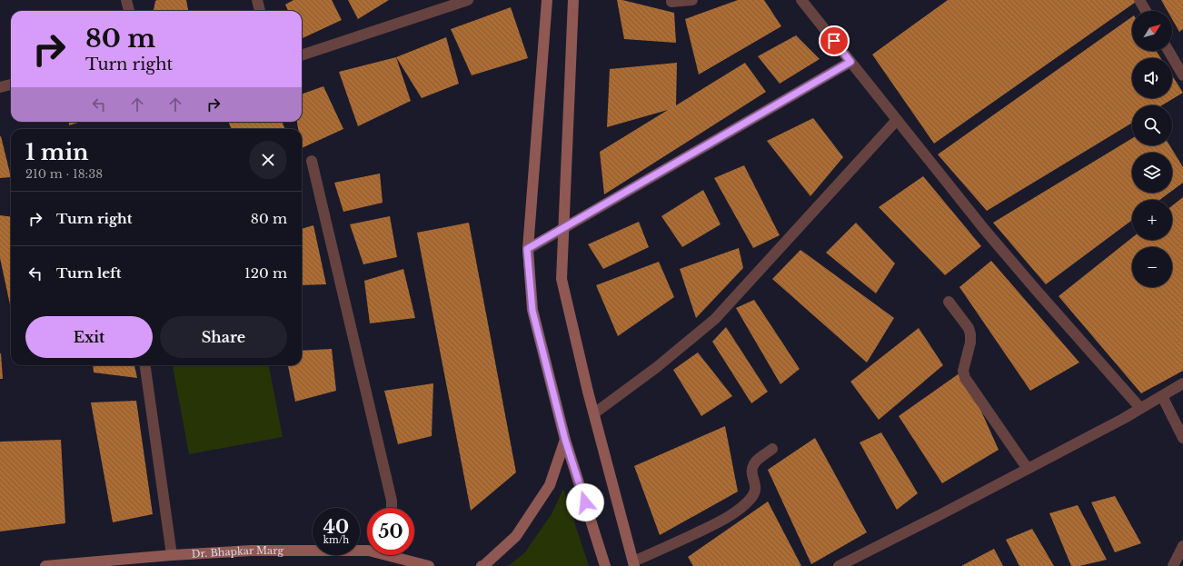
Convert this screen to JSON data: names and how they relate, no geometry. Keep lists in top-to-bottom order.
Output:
{
  "streets": {
    "main road": ["Dr. Bhapkar Marg"]
  },
  "north": "top right",
  "page": {
    "map_buttons": ["+", "−"],
    "turn": ["80 m", "Turn right"],
    "heading": ["1 min", "210 m · 18:38"],
    "list": [
      {
        "name": "Turn right",
        "value": "80 m"
      },
      {
        "name": "Turn left",
        "value": "120 m"
      }
    ],
    "buttons": ["Exit", "Share"],
    "speed": "40 km/h",
    "limit": "50"
  }
}
